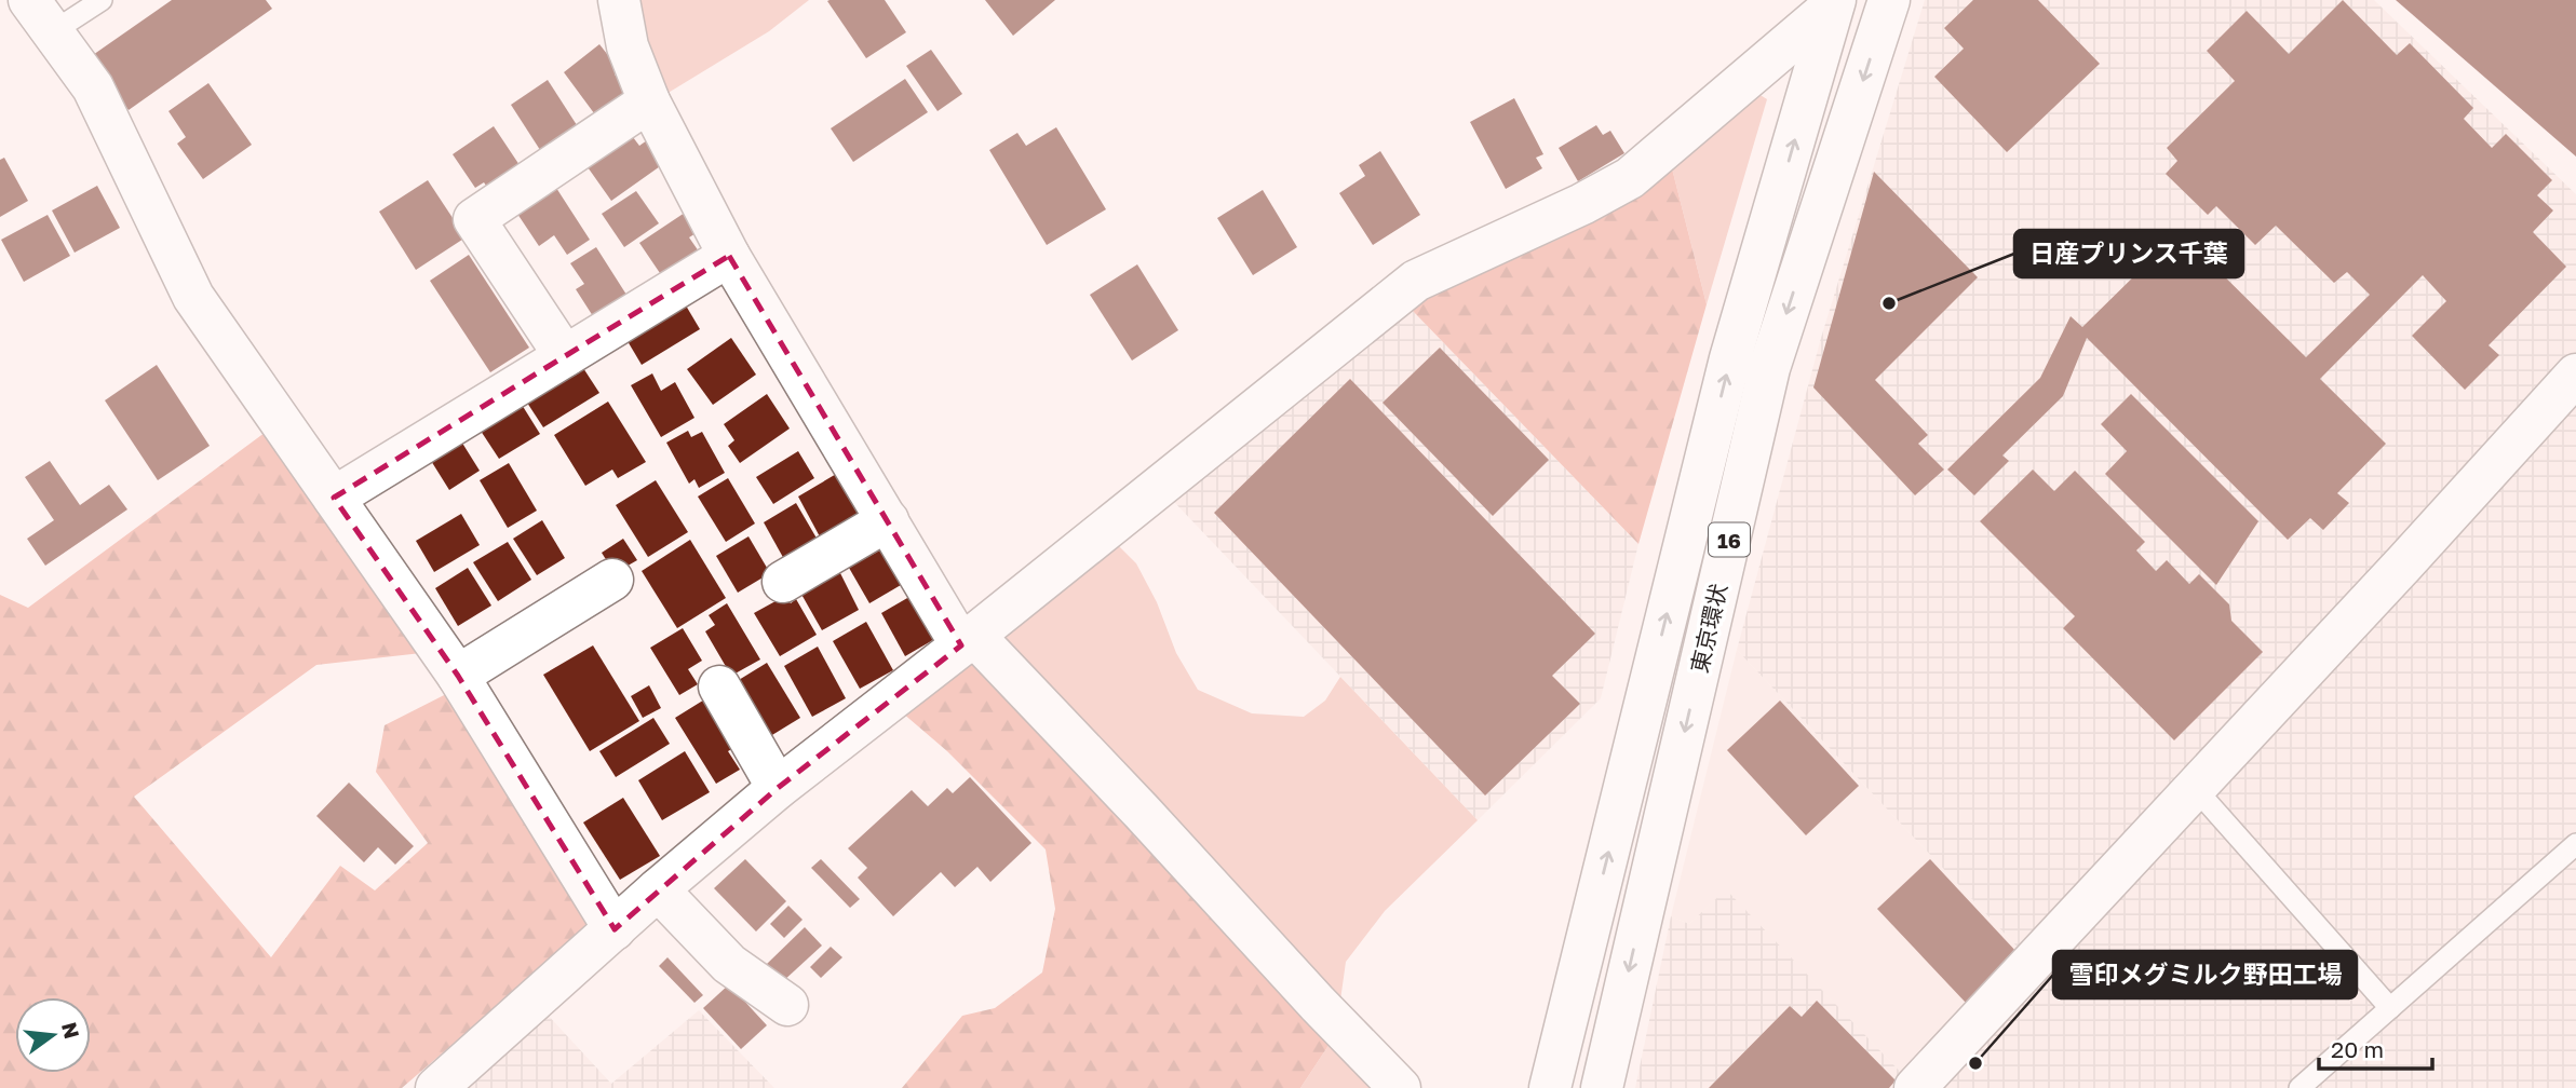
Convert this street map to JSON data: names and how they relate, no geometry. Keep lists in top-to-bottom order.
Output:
{
  "streets": {
    "main road": ["16", "東京環状"]
  },
  "places": ["日産プリンス千葉", "雪印メグミルク野田工場"],
  "scale_bar": "20 m",
  "north": "right"
}
